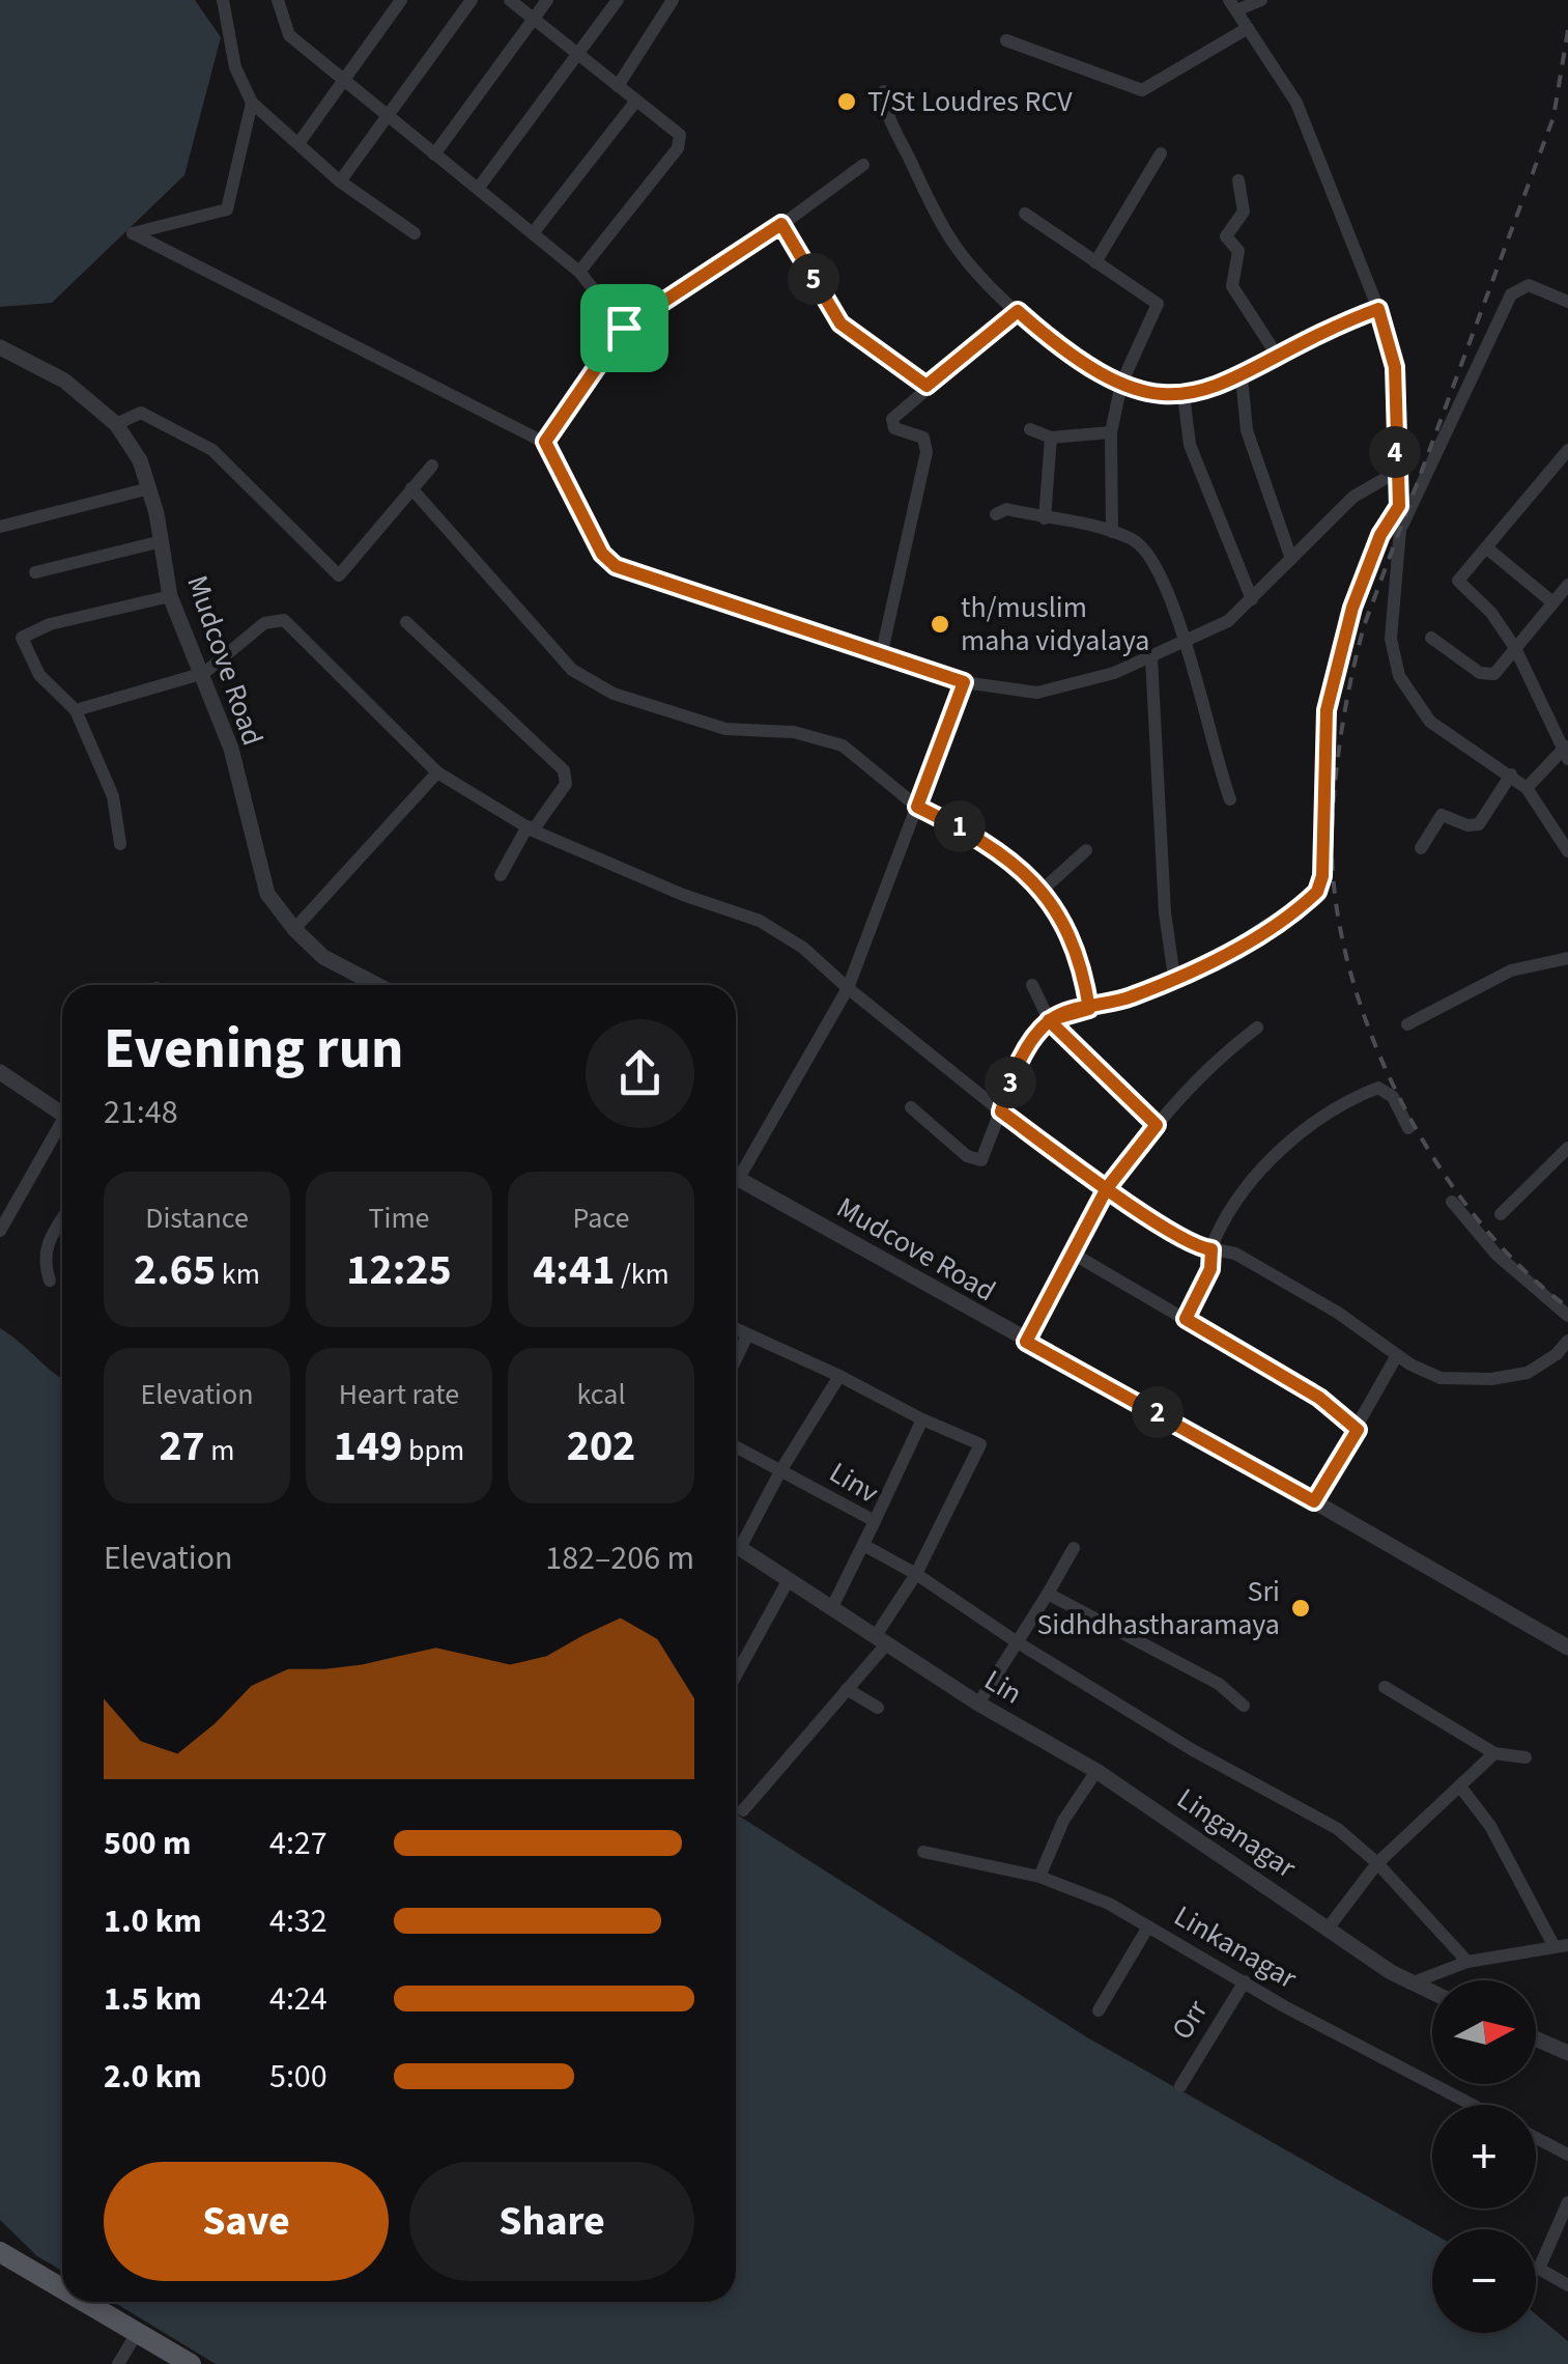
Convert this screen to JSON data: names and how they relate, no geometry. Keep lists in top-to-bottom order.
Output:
{
  "streets": {
    "street": [
      "Mudcove Road",
      "Linv",
      "Lin",
      "Linganagar",
      "Linkanagar",
      "Orr"
    ]
  },
  "crossings": [
    ["Linv", "Lin"],
    ["Lin", "Linganagar"],
    ["Linkanagar", "Orr"]
  ],
  "places": ["T/St Loudres RCV", "th/muslim maha vidyalaya", "Sri Sidhdhastharamaya"],
  "north": "right",
  "page": {
    "pins": [
      "5",
      "4",
      "1",
      "3",
      "2"
    ],
    "heading": ["Evening run", "21:48"],
    "stats": [
      ["Distance", "2.65 km"],
      ["Time", "12:25"],
      ["Pace", "4:41 /km"],
      ["Elevation", "27 m"],
      ["Heart rate", "149 bpm"],
      ["kcal", "202"]
    ],
    "chart": ["Elevation", "182–206 m"],
    "list": [
      {
        "name": "500 m",
        "note": "4:27"
      },
      {
        "name": "1.0 km",
        "note": "4:32"
      },
      {
        "name": "1.5 km",
        "note": "4:24"
      },
      {
        "name": "2.0 km",
        "note": "5:00"
      }
    ],
    "map_buttons": ["+", "−"],
    "buttons": ["Save", "Share"]
  }
}
